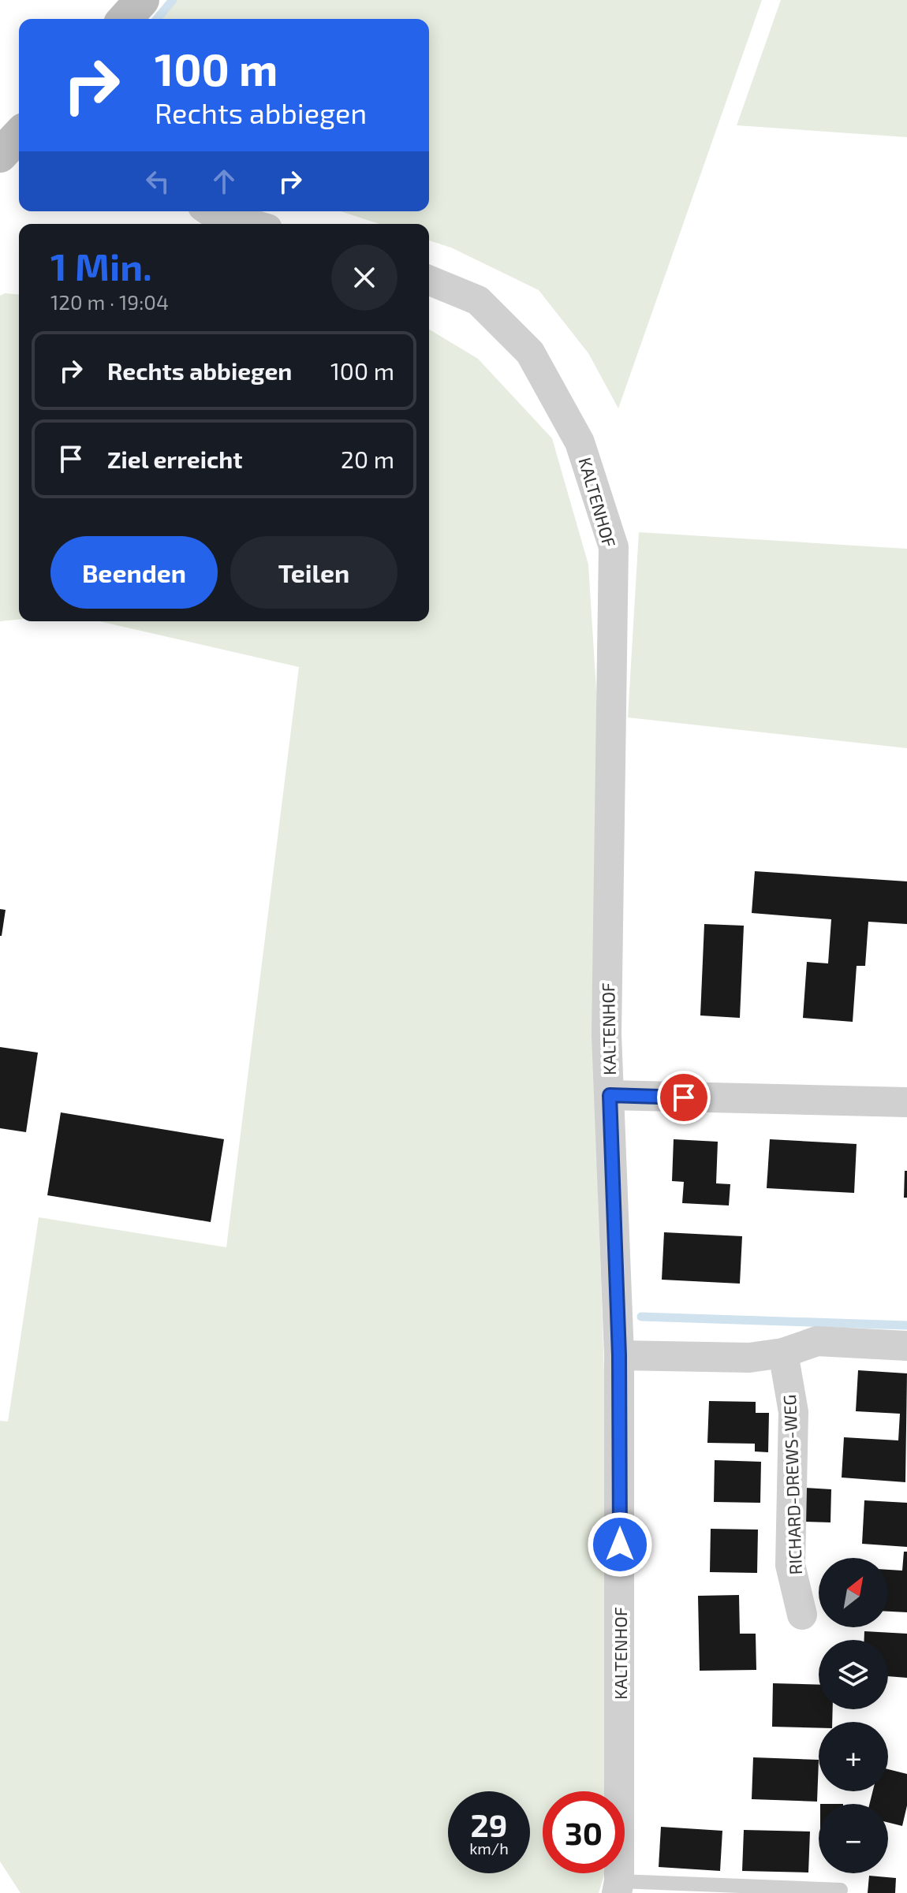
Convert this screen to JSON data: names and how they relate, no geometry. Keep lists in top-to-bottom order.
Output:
{
  "streets": {
    "street": ["KALTENHOF", "RICHARD-DREWS-WEG"]
  },
  "north": "top right",
  "page": {
    "turn": ["100 m", "Rechts abbiegen"],
    "heading": ["1 Min.", "120 m · 19:04"],
    "list": [
      {
        "name": "Rechts abbiegen",
        "value": "100 m"
      },
      {
        "name": "Ziel erreicht",
        "value": "20 m"
      }
    ],
    "buttons": ["Beenden", "Teilen"],
    "map_buttons": ["+", "−"],
    "speed": "29 km/h",
    "limit": "30"
  }
}
